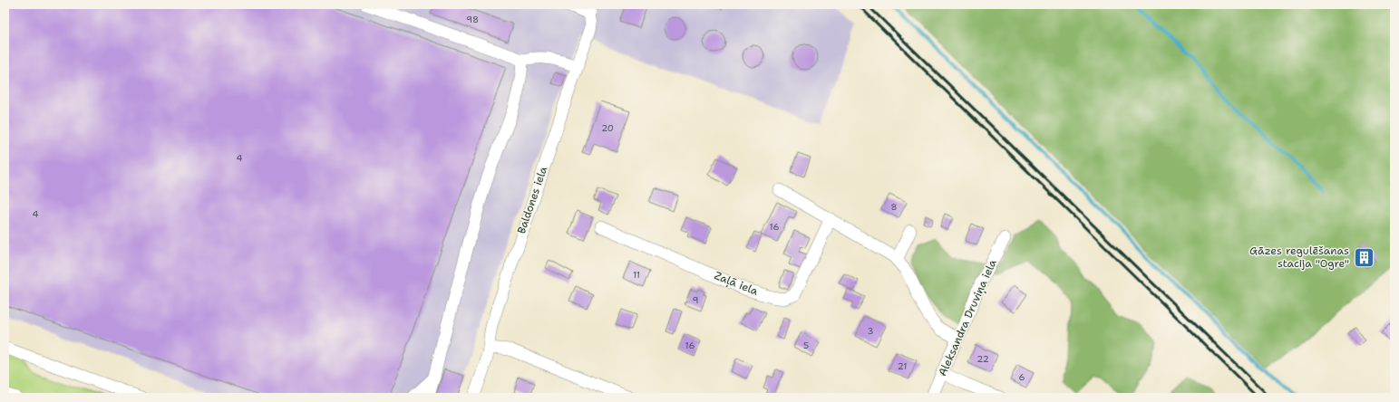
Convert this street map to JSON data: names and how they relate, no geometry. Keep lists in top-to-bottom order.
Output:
{
  "streets": {
    "street": ["Baldones iela", "Zaļā iela", "Aleksandra Druviņa iela"]
  },
  "places": {
    "building": ["Gāzes regulēšanas stacija \"Ogre\""]
  },
  "house_numbers": [
    "98",
    "20",
    "4",
    "8",
    "4",
    "16",
    "11",
    "9",
    "3",
    "16",
    "5",
    "22",
    "21",
    "6"
  ]
}
